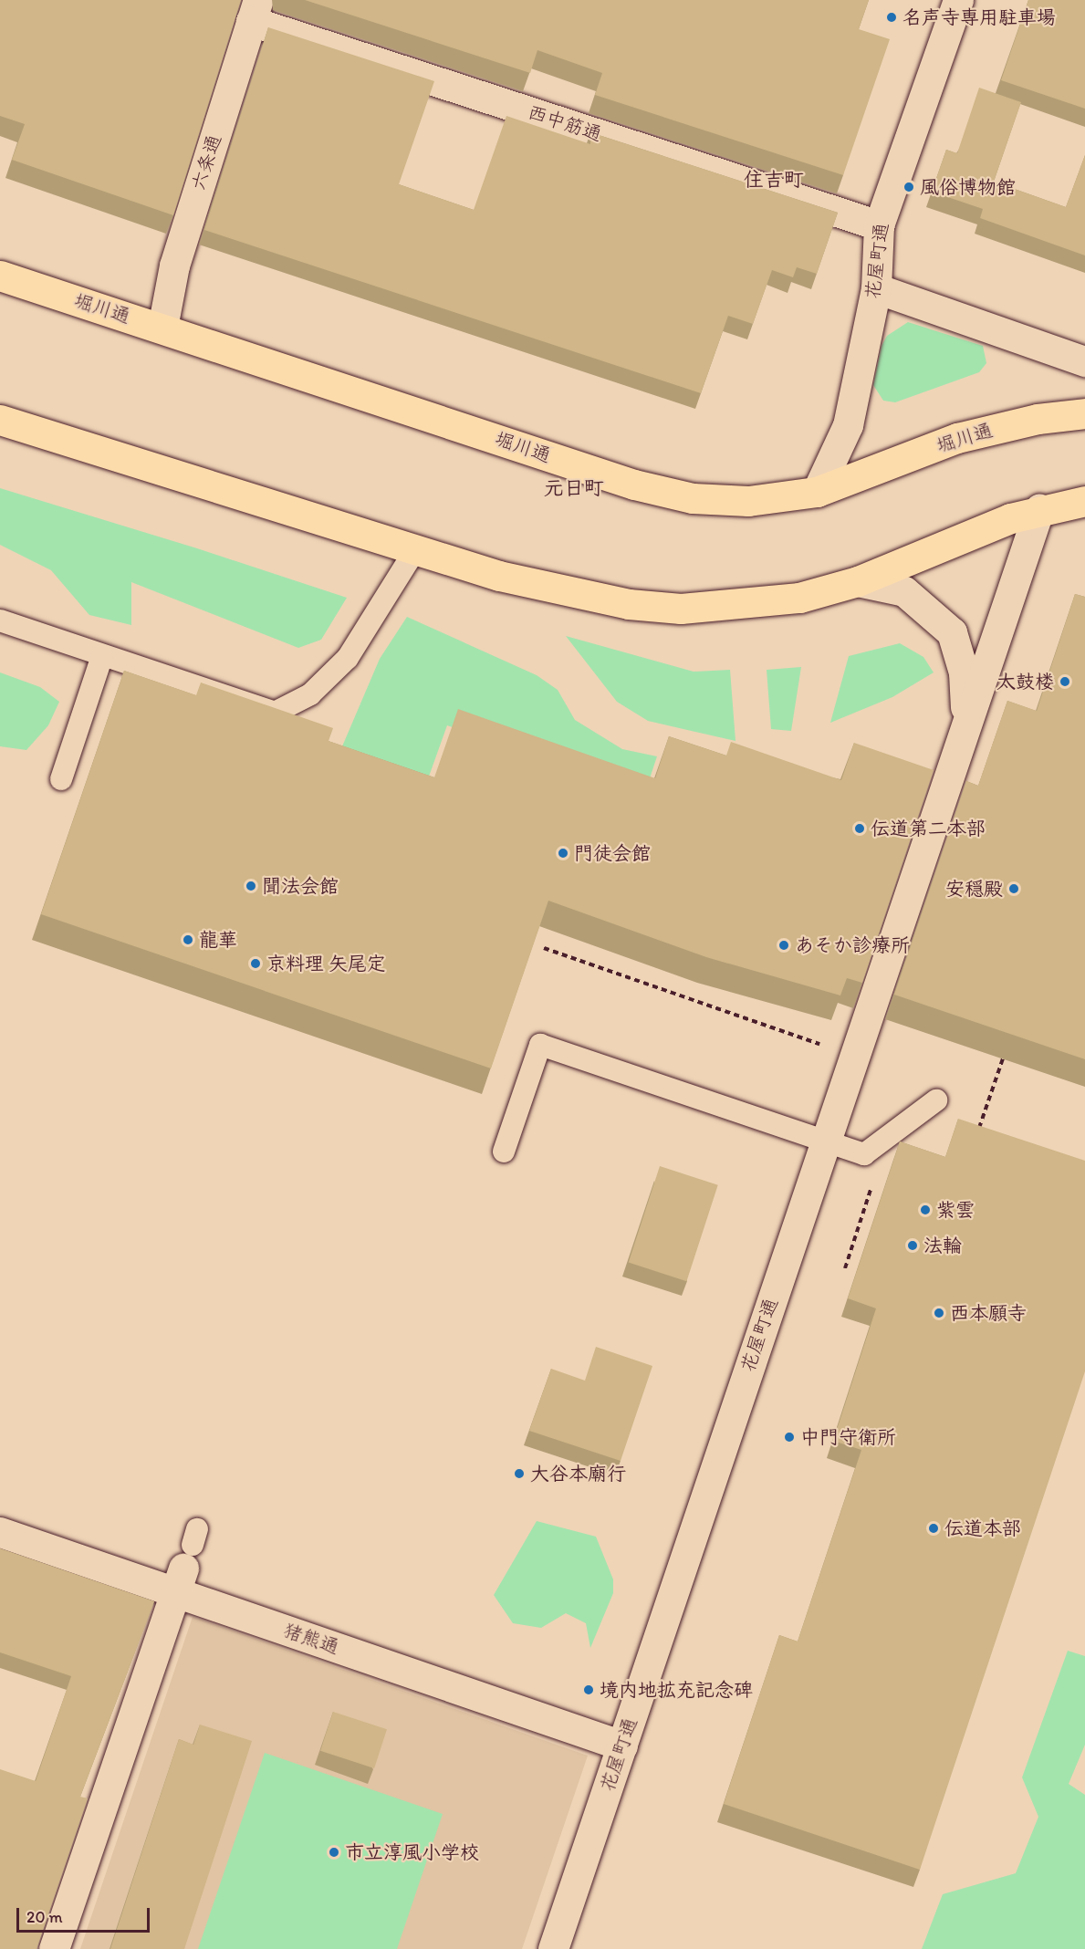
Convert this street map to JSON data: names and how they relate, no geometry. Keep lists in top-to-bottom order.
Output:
{
  "streets": {
    "highway": ["堀川通"],
    "street": [
      "西中筋通",
      "六条通",
      "花屋町通",
      "猪熊通"
    ]
  },
  "crossings": [
    ["西中筋通", "六条通"],
    ["西中筋通", "花屋町通"],
    ["六条通", "堀川通"],
    ["花屋町通", "堀川通"],
    ["花屋町通", "猪熊通"]
  ],
  "districts": ["住吉町", "元日町"],
  "places": [
    "名声寺専用駐車場",
    "風俗博物館",
    "太鼓楼",
    "伝道第二本部",
    "門徒会館",
    "聞法会館",
    "安穏殿",
    "龍華",
    "あそか診療所",
    "京料理 矢尾定",
    "紫雲",
    "法輪",
    "西本願寺",
    "中門守衛所",
    "大谷本廟行",
    "伝道本部",
    "境内地拡充記念碑",
    "市立淳風小学校"
  ],
  "scale_bar": "20 m"
}
